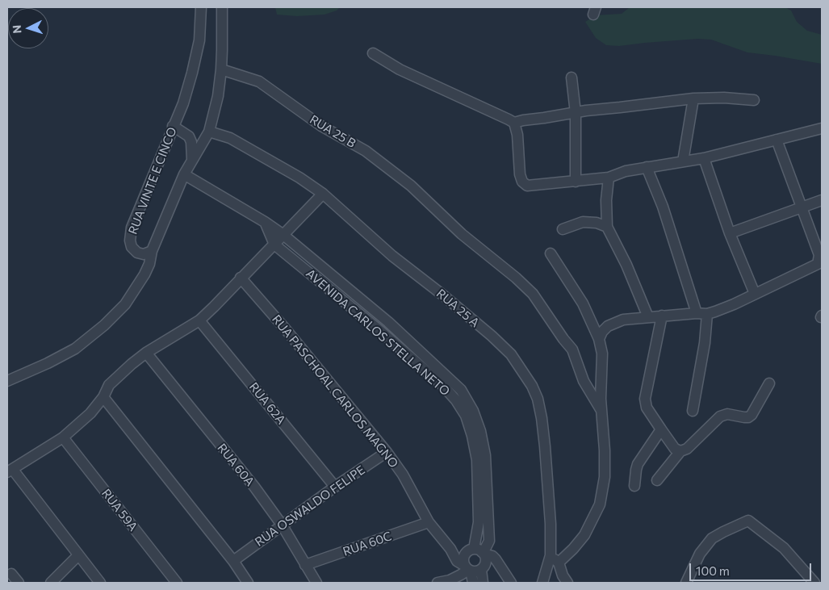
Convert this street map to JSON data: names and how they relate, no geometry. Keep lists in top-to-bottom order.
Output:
{
  "streets": {
    "street": [
      "RUA 25 B",
      "RUA VINTE E CINCO",
      "RUA 25 A",
      "AVENIDA CARLOS STELLA NETO",
      "RUA PASCHOAL CARLOS MAGNO",
      "RUA 62A",
      "RUA 60A",
      "RUA OSWALDO FELIPE",
      "RUA 59A",
      "RUA 60C"
    ]
  },
  "crossings": [
    ["RUA 25 B", "RUA VINTE E CINCO"],
    ["RUA VINTE E CINCO", "RUA 25 A"],
    ["RUA PASCHOAL CARLOS MAGNO", "RUA OSWALDO FELIPE"],
    ["RUA PASCHOAL CARLOS MAGNO", "RUA 60C"],
    ["RUA 62A", "RUA OSWALDO FELIPE"],
    ["RUA 60A", "RUA OSWALDO FELIPE"],
    ["RUA 60A", "RUA 60C"]
  ],
  "scale_bar": "100 m",
  "north": "left"
}
